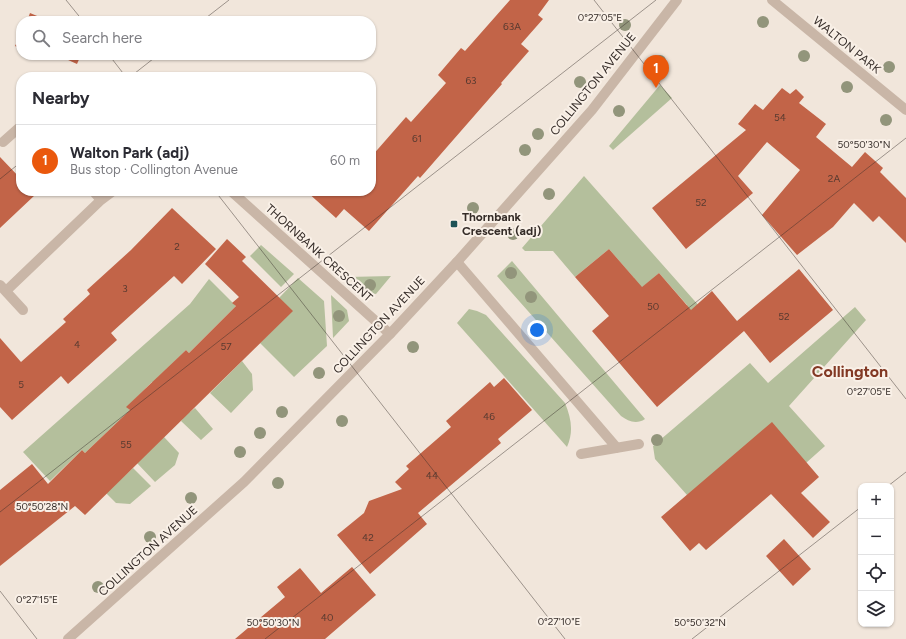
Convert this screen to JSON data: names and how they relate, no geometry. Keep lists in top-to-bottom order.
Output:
{
  "streets": {
    "street": ["WALTON PARK", "COLLINGTON AVENUE", "THORNBANK CRESCENT"]
  },
  "crossings": [
    ["COLLINGTON AVENUE", "THORNBANK CRESCENT"]
  ],
  "districts": ["Collington"],
  "places": {
    "transit": ["Thornbank Crescent (adj)"]
  },
  "house_numbers": [
    "63A",
    "63",
    "54",
    "61",
    "2A",
    "52",
    "2",
    "3",
    "50",
    "52",
    "4",
    "57",
    "5",
    "46",
    "55",
    "44",
    "42",
    "40"
  ],
  "page": {
    "search": "Search here",
    "pins": "1",
    "heading": "Nearby",
    "list": [
      {
        "mark": "1",
        "name": "Walton Park (adj)",
        "note": "Bus stop · Collington Avenue",
        "value": "60 m"
      }
    ],
    "map_buttons": ["+", "−"]
  },
  "coordinates": [
    "0°27'05\"E",
    "50°50'30\"N",
    "50°50'28\"N",
    "0°27'15\"E",
    "0°27'10\"E",
    "50°50'32\"N"
  ]
}
